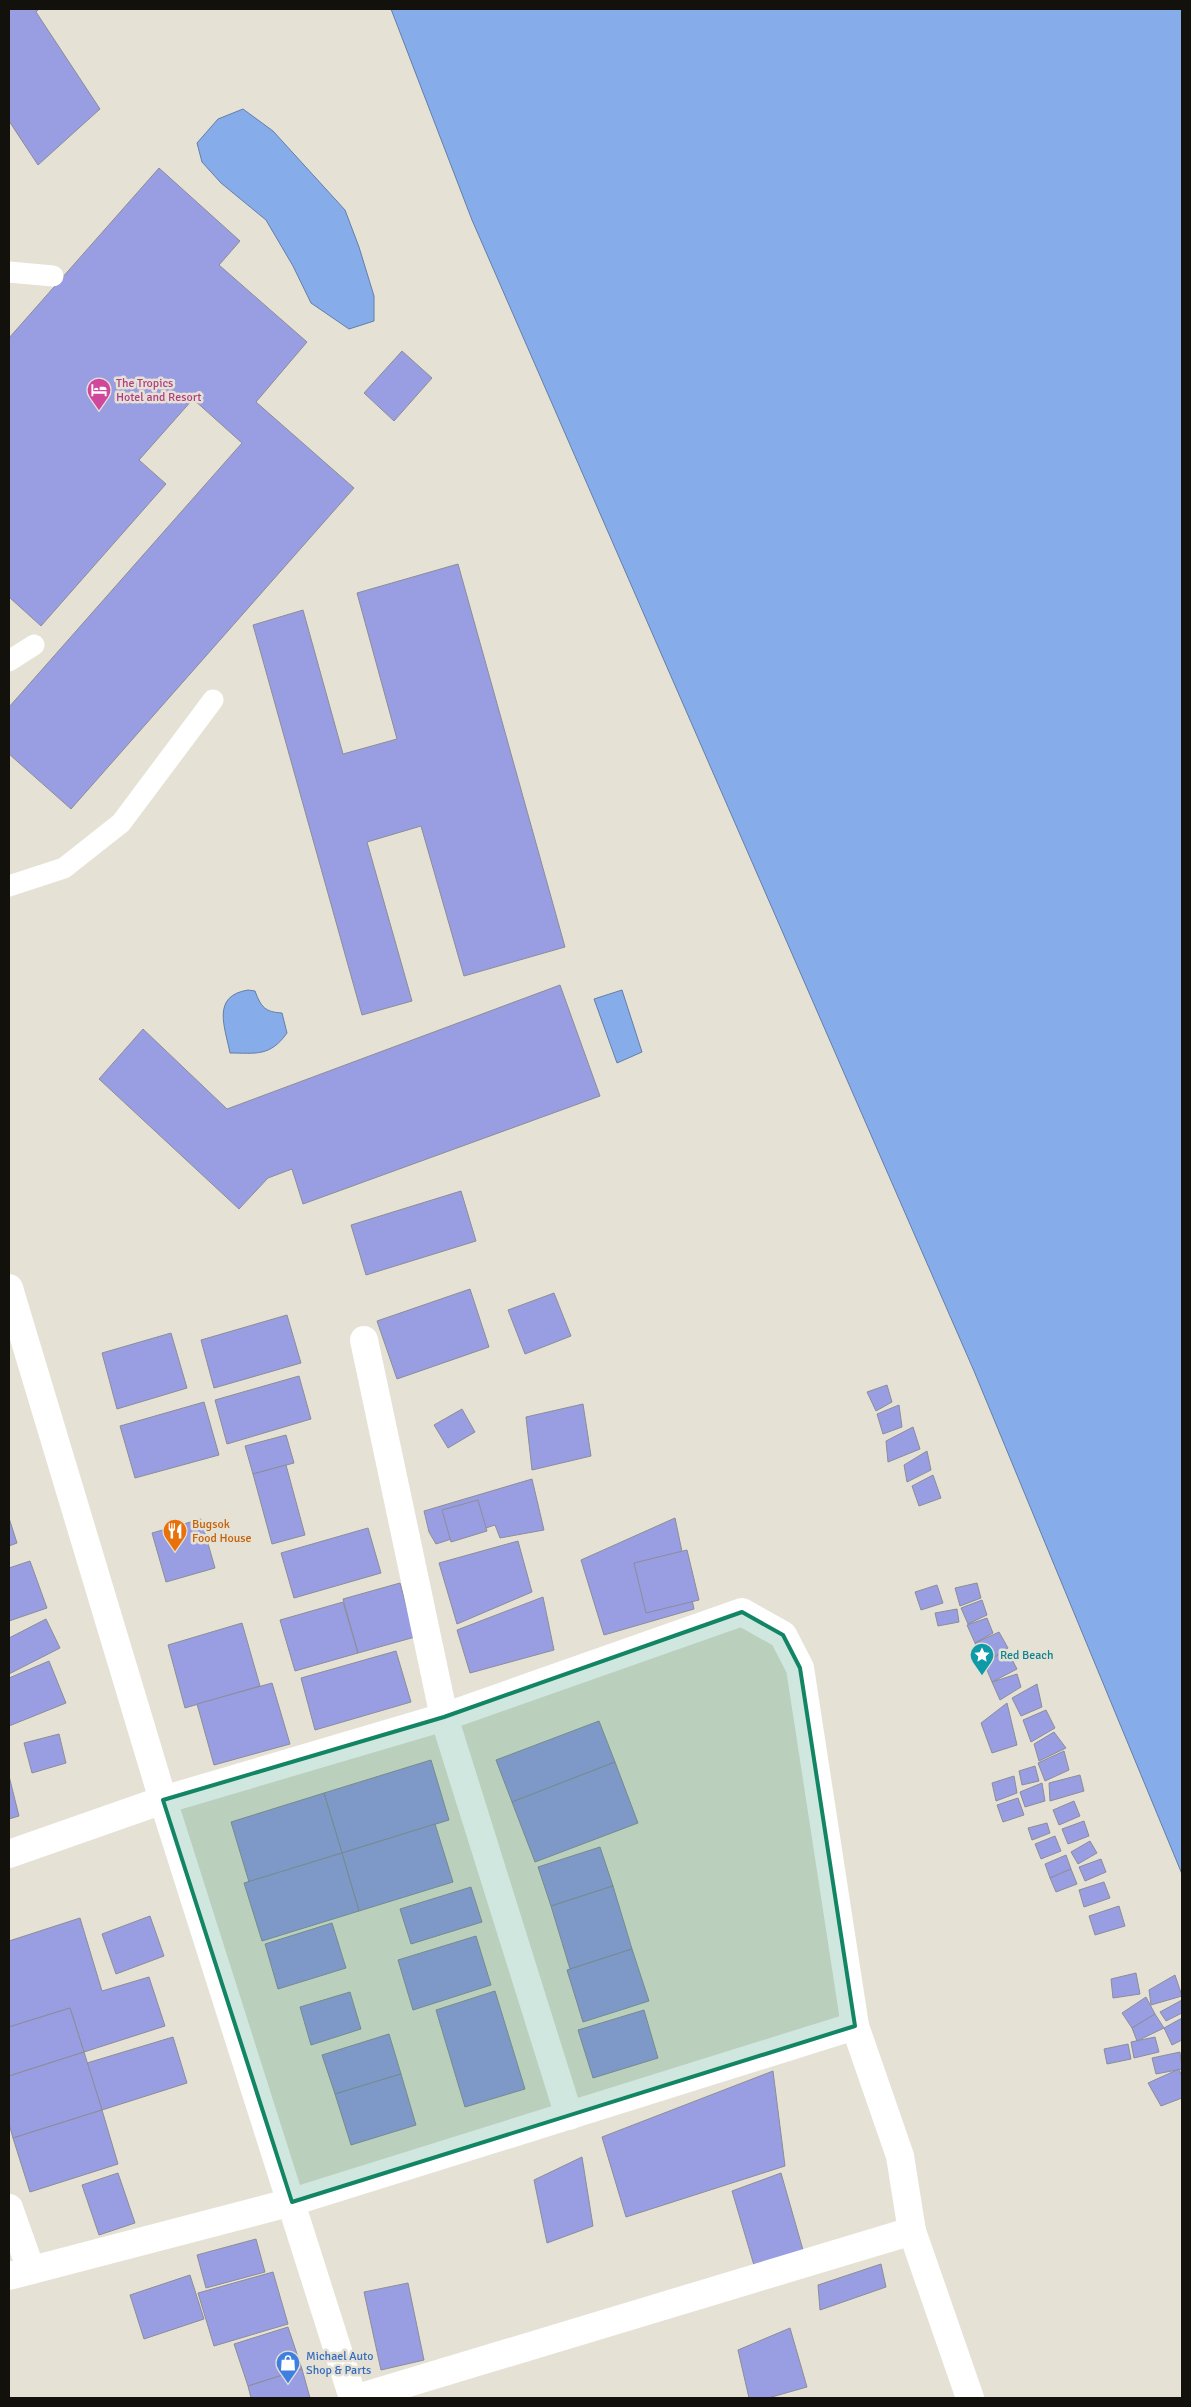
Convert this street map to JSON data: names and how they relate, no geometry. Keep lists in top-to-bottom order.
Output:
{
  "places": {
    "hotel": ["The Tropics Hotel and Resort"],
    "restaurant": ["Bugsok Food House"],
    "place": ["Red Beach"],
    "shop": ["Michael Auto Shop & Parts"]
  }
}
